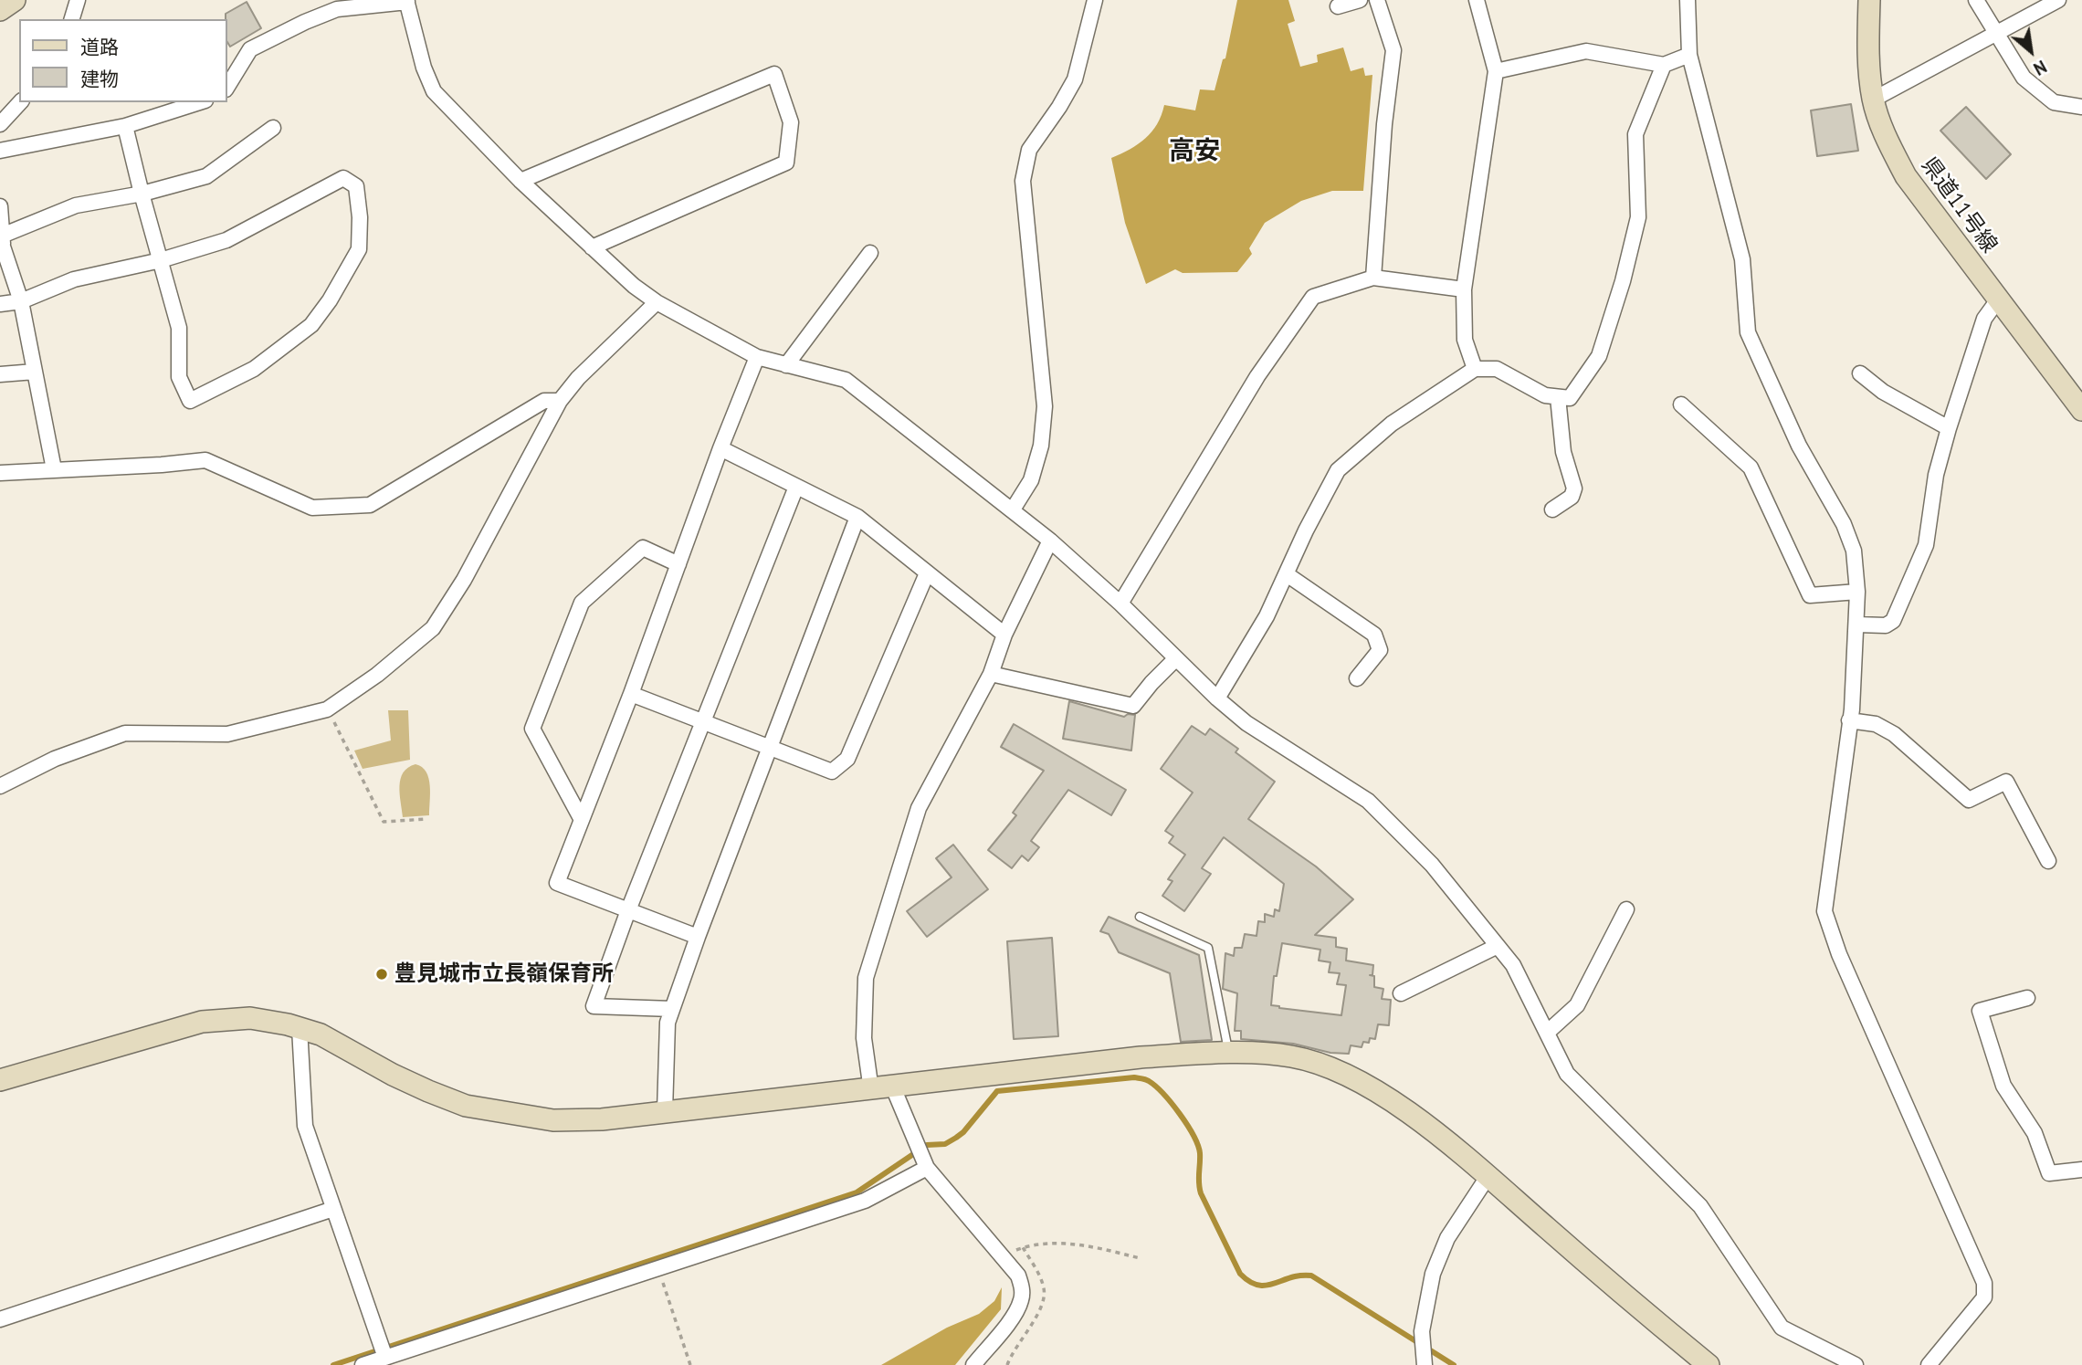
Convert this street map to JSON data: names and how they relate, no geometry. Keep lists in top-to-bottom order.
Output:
{
  "streets": {
    "street": ["県道11号線"]
  },
  "districts": ["高安"],
  "places": ["豊見城市立長嶺保育所"],
  "legend": ["道路", "建物"],
  "north": "bottom right"
}
